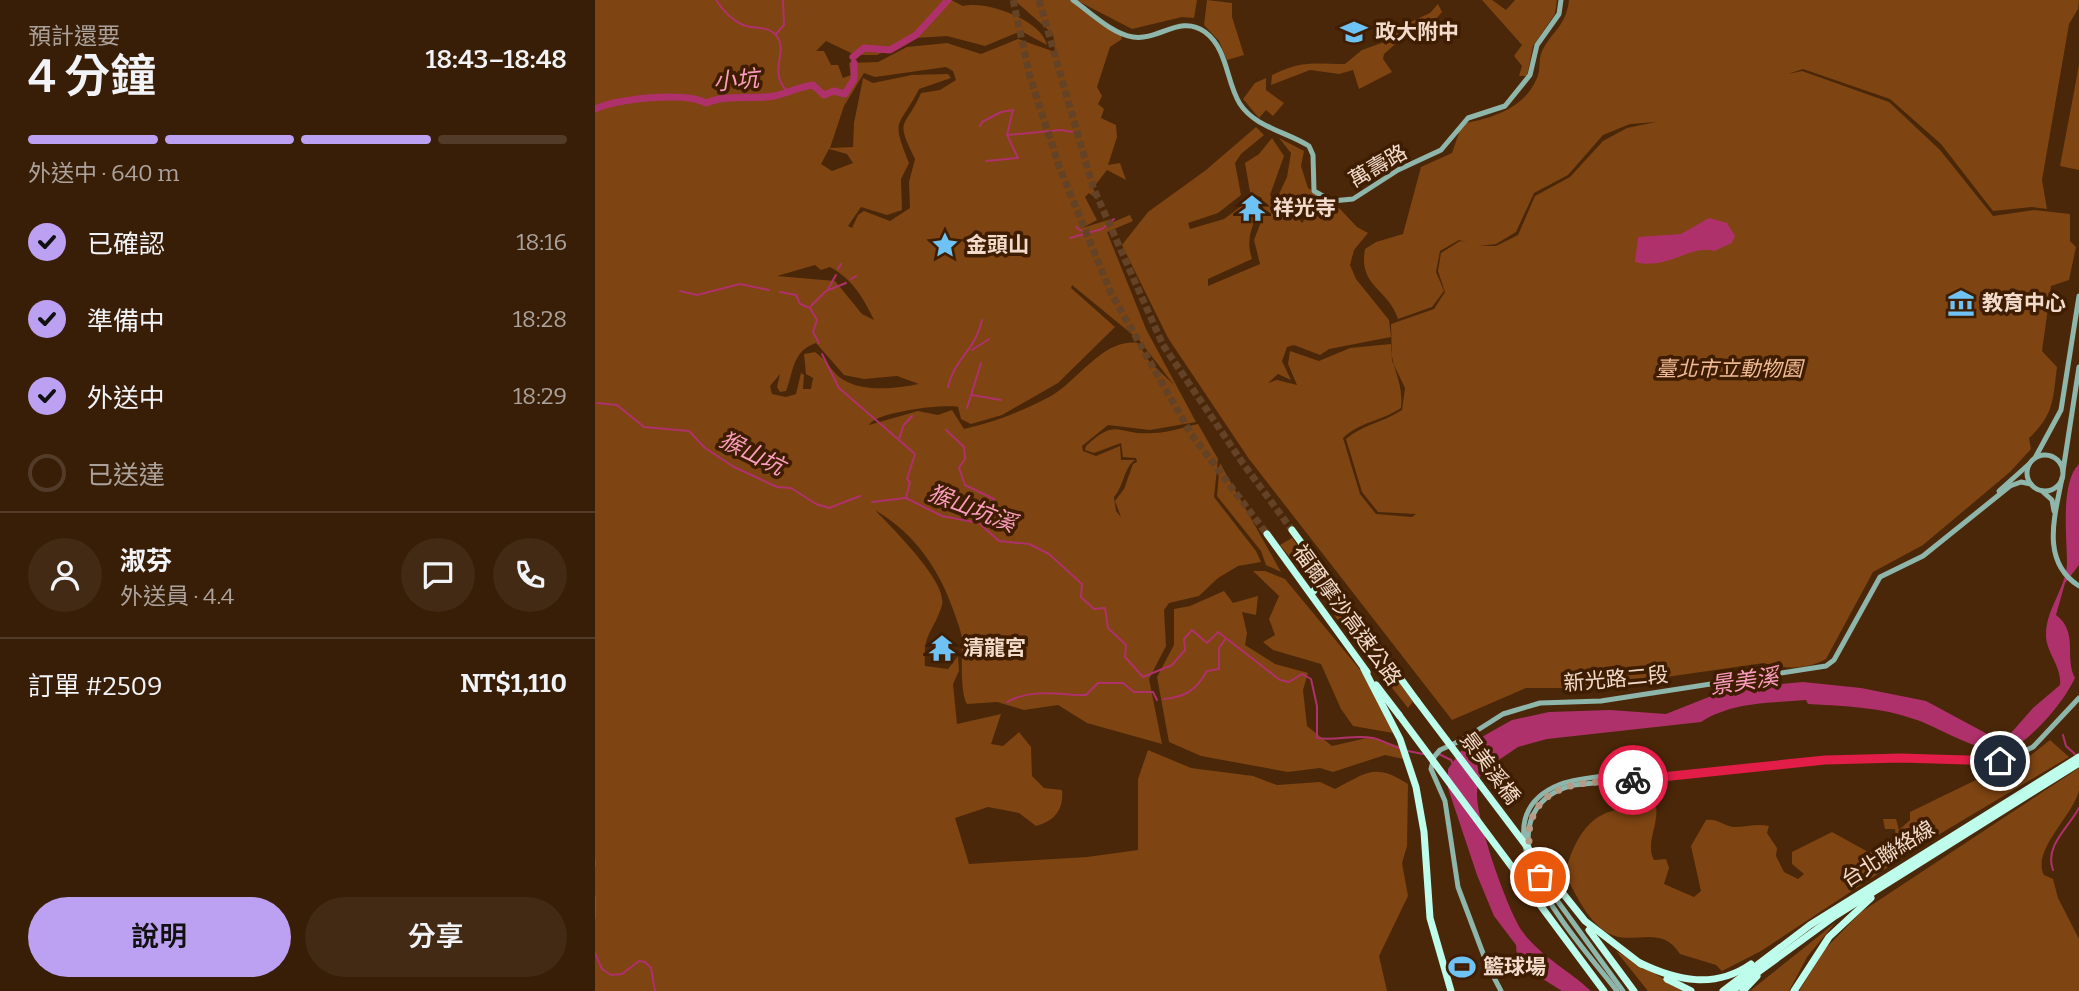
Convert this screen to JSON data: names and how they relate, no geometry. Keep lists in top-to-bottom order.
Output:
{
  "streets": {
    "highway": ["福爾摩沙高速公路", "景美溪橋", "台北聯絡線"],
    "street": ["萬壽路", "新光路二段"]
  },
  "crossings": [
    ["福爾摩沙高速公路", "景美溪橋"]
  ],
  "water": [
    "小坑",
    "猴山坑",
    "猴山坑溪",
    "景美溪"
  ],
  "parks": ["臺北市立動物園"],
  "places": {
    "school or university": ["政大附中"],
    "temple": ["祥光寺", "清龍宮"],
    "place": ["金頭山"],
    "museum": ["教育中心"],
    "sports": ["籃球場"]
  },
  "page": {
    "heading": ["4 分鐘", "預計還要", "18:43–18:48"],
    "panel": [
      "淑芬",
      "外送員 · 4.4",
      "訂單 #2509",
      "NT$1,110"
    ],
    "bar": "外送中 · 640 m",
    "list": [
      ["已確認", "18:16"],
      ["準備中", "18:28"],
      ["外送中", "18:29"],
      "已送達"
    ],
    "buttons": ["說明", "分享"]
  }
}
